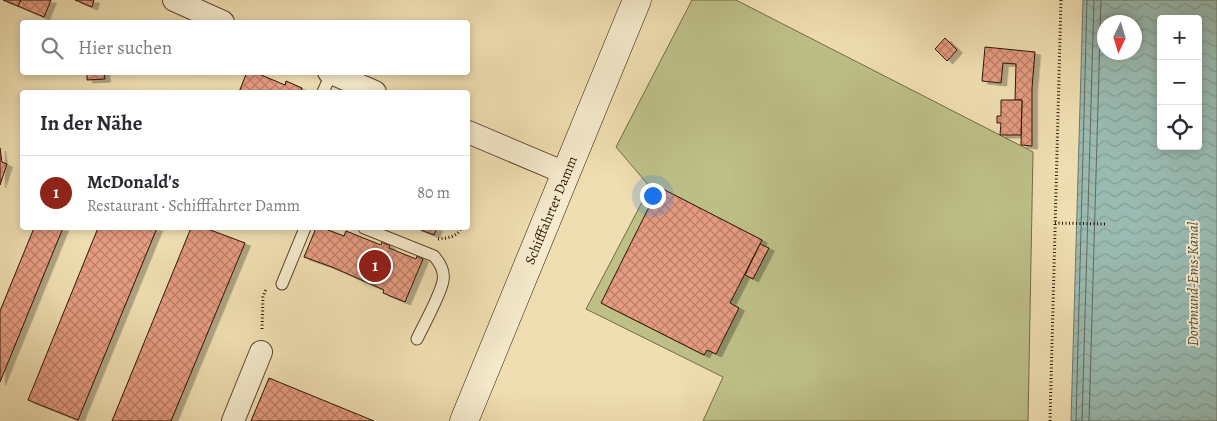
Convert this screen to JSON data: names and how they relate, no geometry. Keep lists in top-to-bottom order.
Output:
{
  "streets": {
    "main road": ["Schifffahrter Damm"]
  },
  "water": ["Dortmund-Ems-Kanal"],
  "north": "bottom",
  "page": {
    "map_buttons": ["+", "−"],
    "search": "Hier suchen",
    "heading": "In der Nähe",
    "list": [
      {
        "mark": "1",
        "name": "McDonald's",
        "note": "Restaurant · Schifffahrter Damm",
        "value": "80 m"
      }
    ],
    "pins": "1"
  }
}
